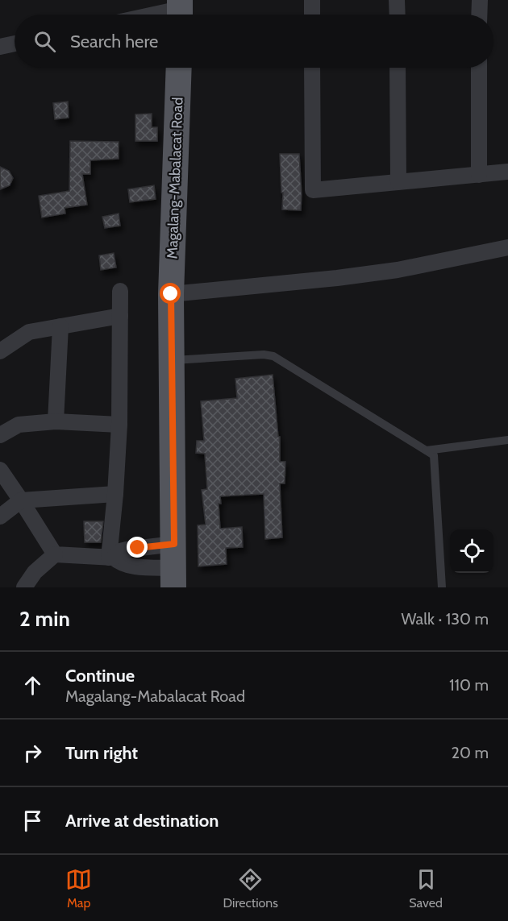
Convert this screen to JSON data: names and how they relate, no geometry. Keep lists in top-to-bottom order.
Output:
{
  "streets": {
    "main road": ["Magalang-Mabalacat Road"]
  },
  "page": {
    "search": "Search here",
    "heading": ["2 min", "Walk · 130 m"],
    "list": [
      ["Continue", "Magalang-Mabalacat Road", "110 m"],
      ["Turn right", "20 m"],
      "Arrive at destination"
    ],
    "nav": ["Map", "Directions", "Saved"]
  }
}
